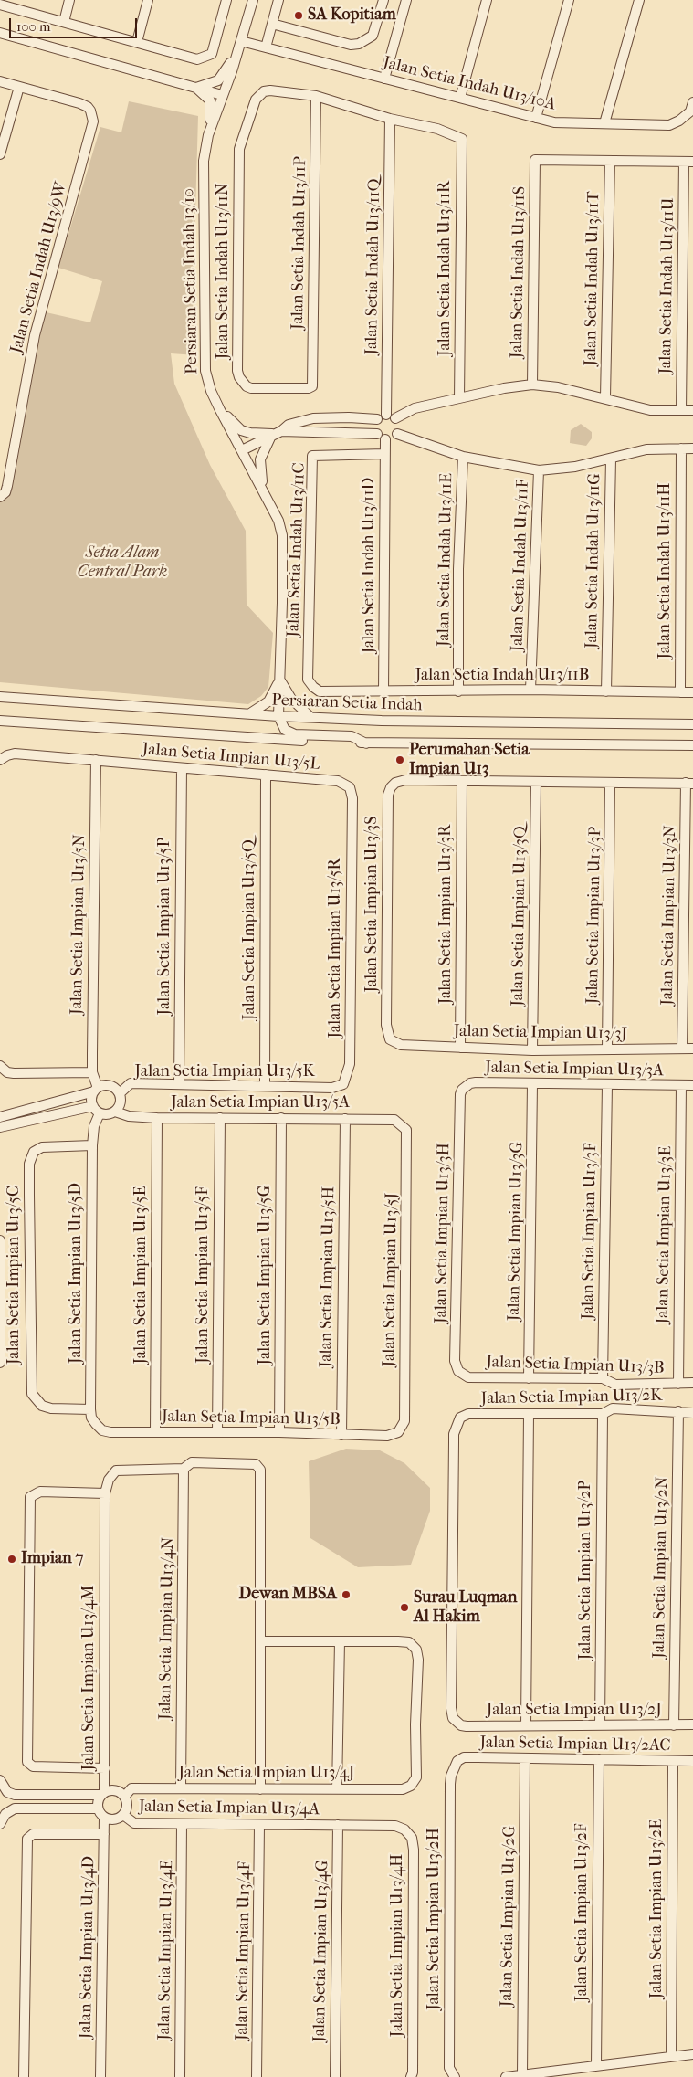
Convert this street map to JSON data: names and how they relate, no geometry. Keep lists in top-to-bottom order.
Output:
{
  "streets": {
    "street": [
      "Jalan Setia Indah U13/10A",
      "Jalan Setia Indah U13/11P",
      "Jalan Setia Indah U13/11Q",
      "Jalan Setia Indah U13/9W",
      "Jalan Setia Indah U13/11R",
      "Jalan Setia Indah U13/11N",
      "Jalan Setia Indah U13/11S",
      "Jalan Setia Indah U13/11T",
      "Persiaran Setia Indah 13/10",
      "Jalan Setia Indah U13/11U",
      "Jalan Setia Indah U13/11C",
      "Jalan Setia Indah U13/11E",
      "Jalan Setia Indah U13/11G",
      "Jalan Setia Indah U13/11D",
      "Jalan Setia Indah U13/11F",
      "Jalan Setia Indah U13/11H",
      "Jalan Setia Indah U13/11B",
      "Persiaran Setia Indah",
      "Jalan Setia Impian U13/5L",
      "Jalan Setia Impian U13/3S",
      "Jalan Setia Impian U13/3R",
      "Jalan Setia Impian U13/3P",
      "Jalan Setia Impian U13/3N",
      "Jalan Setia Impian U13/3Q",
      "Jalan Setia Impian U13/5N",
      "Jalan Setia Impian U13/5P",
      "Jalan Setia Impian U13/5Q",
      "Jalan Setia Impian U13/5R",
      "Jalan Setia Impian U13/3J",
      "Jalan Setia Impian U13/3A",
      "Jalan Setia Impian U13/5K",
      "Jalan Setia Impian U13/5A",
      "Jalan Setia Impian U13/3G",
      "Jalan Setia Impian U13/3F",
      "Jalan Setia Impian U13/3H",
      "Jalan Setia Impian U13/3E",
      "Jalan Setia Impian U13/5D",
      "Jalan Setia Impian U13/5C",
      "Jalan Setia Impian U13/5E",
      "Jalan Setia Impian U13/5F",
      "Jalan Setia Impian U13/5G",
      "Jalan Setia Impian U13/5H",
      "Jalan Setia Impian U13/5J",
      "Jalan Setia Impian U13/3B",
      "Jalan Setia Impian U13/2K",
      "Jalan Setia Impian U13/5B",
      "Jalan Setia Impian U13/2N",
      "Jalan Setia Impian U13/2P",
      "Jalan Setia Impian U13/4N",
      "Jalan Setia Impian U13/4M",
      "Jalan Setia Impian U13/2J",
      "Jalan Setia Impian U13/2AC",
      "Jalan Setia Impian U13/4J",
      "Jalan Setia Impian U13/4A",
      "Jalan Setia Impian U13/2E",
      "Jalan Setia Impian U13/2F",
      "Jalan Setia Impian U13/2G",
      "Jalan Setia Impian U13/2H",
      "Jalan Setia Impian U13/4H",
      "Jalan Setia Impian U13/4D",
      "Jalan Setia Impian U13/4E",
      "Jalan Setia Impian U13/4F",
      "Jalan Setia Impian U13/4G"
    ]
  },
  "crossings": [
    ["Jalan Setia Indah U13/10A", "Persiaran Setia Indah 13/10"],
    ["Jalan Setia Indah U13/11P", "Jalan Setia Indah U13/11N"],
    ["Jalan Setia Indah U13/11Q", "Jalan Setia Indah U13/11R"],
    ["Jalan Setia Indah U13/11Q", "Jalan Setia Indah U13/11D"],
    ["Jalan Setia Indah U13/11S", "Jalan Setia Indah U13/11T"],
    ["Persiaran Setia Indah 13/10", "Persiaran Setia Indah"],
    ["Jalan Setia Indah U13/11C", "Jalan Setia Indah U13/11D"],
    ["Jalan Setia Indah U13/11C", "Jalan Setia Indah U13/11B"],
    ["Jalan Setia Indah U13/11E", "Jalan Setia Indah U13/11B"],
    ["Jalan Setia Indah U13/11G", "Jalan Setia Indah U13/11B"],
    ["Jalan Setia Indah U13/11D", "Jalan Setia Indah U13/11B"],
    ["Jalan Setia Indah U13/11F", "Jalan Setia Indah U13/11B"],
    ["Jalan Setia Indah U13/11H", "Jalan Setia Indah U13/11B"],
    ["Jalan Setia Impian U13/5L", "Jalan Setia Impian U13/5N"],
    ["Jalan Setia Impian U13/5L", "Jalan Setia Impian U13/5P"],
    ["Jalan Setia Impian U13/5L", "Jalan Setia Impian U13/5Q"],
    ["Jalan Setia Impian U13/5L", "Jalan Setia Impian U13/5R"],
    ["Jalan Setia Impian U13/3S", "Jalan Setia Impian U13/3R"],
    ["Jalan Setia Impian U13/3S", "Jalan Setia Impian U13/3J"],
    ["Jalan Setia Impian U13/3R", "Jalan Setia Impian U13/3J"],
    ["Jalan Setia Impian U13/3P", "Jalan Setia Impian U13/3J"],
    ["Jalan Setia Impian U13/3N", "Jalan Setia Impian U13/3J"],
    ["Jalan Setia Impian U13/3Q", "Jalan Setia Impian U13/3J"],
    ["Jalan Setia Impian U13/5N", "Jalan Setia Impian U13/5K"],
    ["Jalan Setia Impian U13/5N", "Jalan Setia Impian U13/5A"],
    ["Jalan Setia Impian U13/5N", "Jalan Setia Impian U13/5D"],
    ["Jalan Setia Impian U13/5P", "Jalan Setia Impian U13/5K"],
    ["Jalan Setia Impian U13/5Q", "Jalan Setia Impian U13/5K"],
    ["Jalan Setia Impian U13/5R", "Jalan Setia Impian U13/5K"],
    ["Jalan Setia Impian U13/3A", "Jalan Setia Impian U13/3G"],
    ["Jalan Setia Impian U13/3A", "Jalan Setia Impian U13/3F"],
    ["Jalan Setia Impian U13/3A", "Jalan Setia Impian U13/3H"],
    ["Jalan Setia Impian U13/3A", "Jalan Setia Impian U13/3E"],
    ["Jalan Setia Impian U13/5K", "Jalan Setia Impian U13/5A"],
    ["Jalan Setia Impian U13/5K", "Jalan Setia Impian U13/5D"],
    ["Jalan Setia Impian U13/5A", "Jalan Setia Impian U13/5D"],
    ["Jalan Setia Impian U13/5A", "Jalan Setia Impian U13/5E"],
    ["Jalan Setia Impian U13/5A", "Jalan Setia Impian U13/5F"],
    ["Jalan Setia Impian U13/5A", "Jalan Setia Impian U13/5G"],
    ["Jalan Setia Impian U13/5A", "Jalan Setia Impian U13/5H"],
    ["Jalan Setia Impian U13/5A", "Jalan Setia Impian U13/5J"],
    ["Jalan Setia Impian U13/3G", "Jalan Setia Impian U13/3B"],
    ["Jalan Setia Impian U13/3F", "Jalan Setia Impian U13/3B"],
    ["Jalan Setia Impian U13/3H", "Jalan Setia Impian U13/3B"],
    ["Jalan Setia Impian U13/3E", "Jalan Setia Impian U13/3B"],
    ["Jalan Setia Impian U13/5D", "Jalan Setia Impian U13/5C"],
    ["Jalan Setia Impian U13/5D", "Jalan Setia Impian U13/5B"],
    ["Jalan Setia Impian U13/5E", "Jalan Setia Impian U13/5B"],
    ["Jalan Setia Impian U13/5F", "Jalan Setia Impian U13/5B"],
    ["Jalan Setia Impian U13/5G", "Jalan Setia Impian U13/5B"],
    ["Jalan Setia Impian U13/5H", "Jalan Setia Impian U13/5B"],
    ["Jalan Setia Impian U13/5J", "Jalan Setia Impian U13/5B"],
    ["Jalan Setia Impian U13/2K", "Jalan Setia Impian U13/2N"],
    ["Jalan Setia Impian U13/2K", "Jalan Setia Impian U13/2P"],
    ["Jalan Setia Impian U13/2K", "Jalan Setia Impian U13/2J"],
    ["Jalan Setia Impian U13/2N", "Jalan Setia Impian U13/2J"],
    ["Jalan Setia Impian U13/2P", "Jalan Setia Impian U13/2J"],
    ["Jalan Setia Impian U13/4N", "Jalan Setia Impian U13/4M"],
    ["Jalan Setia Impian U13/4N", "Jalan Setia Impian U13/4J"],
    ["Jalan Setia Impian U13/4M", "Jalan Setia Impian U13/4J"],
    ["Jalan Setia Impian U13/4M", "Jalan Setia Impian U13/4A"],
    ["Jalan Setia Impian U13/4M", "Jalan Setia Impian U13/4D"],
    ["Jalan Setia Impian U13/2AC", "Jalan Setia Impian U13/2E"],
    ["Jalan Setia Impian U13/2AC", "Jalan Setia Impian U13/2F"],
    ["Jalan Setia Impian U13/2AC", "Jalan Setia Impian U13/2G"],
    ["Jalan Setia Impian U13/2AC", "Jalan Setia Impian U13/2H"],
    ["Jalan Setia Impian U13/4J", "Jalan Setia Impian U13/4A"],
    ["Jalan Setia Impian U13/4J", "Jalan Setia Impian U13/4D"],
    ["Jalan Setia Impian U13/4A", "Jalan Setia Impian U13/4H"],
    ["Jalan Setia Impian U13/4A", "Jalan Setia Impian U13/4D"],
    ["Jalan Setia Impian U13/4A", "Jalan Setia Impian U13/4E"],
    ["Jalan Setia Impian U13/4A", "Jalan Setia Impian U13/4F"],
    ["Jalan Setia Impian U13/4A", "Jalan Setia Impian U13/4G"],
    ["Jalan Setia Impian U13/4H", "Jalan Setia Impian U13/4G"]
  ],
  "parks": ["Setia Alam Central Park"],
  "places": [
    "SA Kopitiam",
    "Perumahan Setia Impian U13",
    "Impian 7",
    "Dewan MBSA",
    "Surau Luqman Al Hakim"
  ],
  "scale_bar": "100 m"
}
